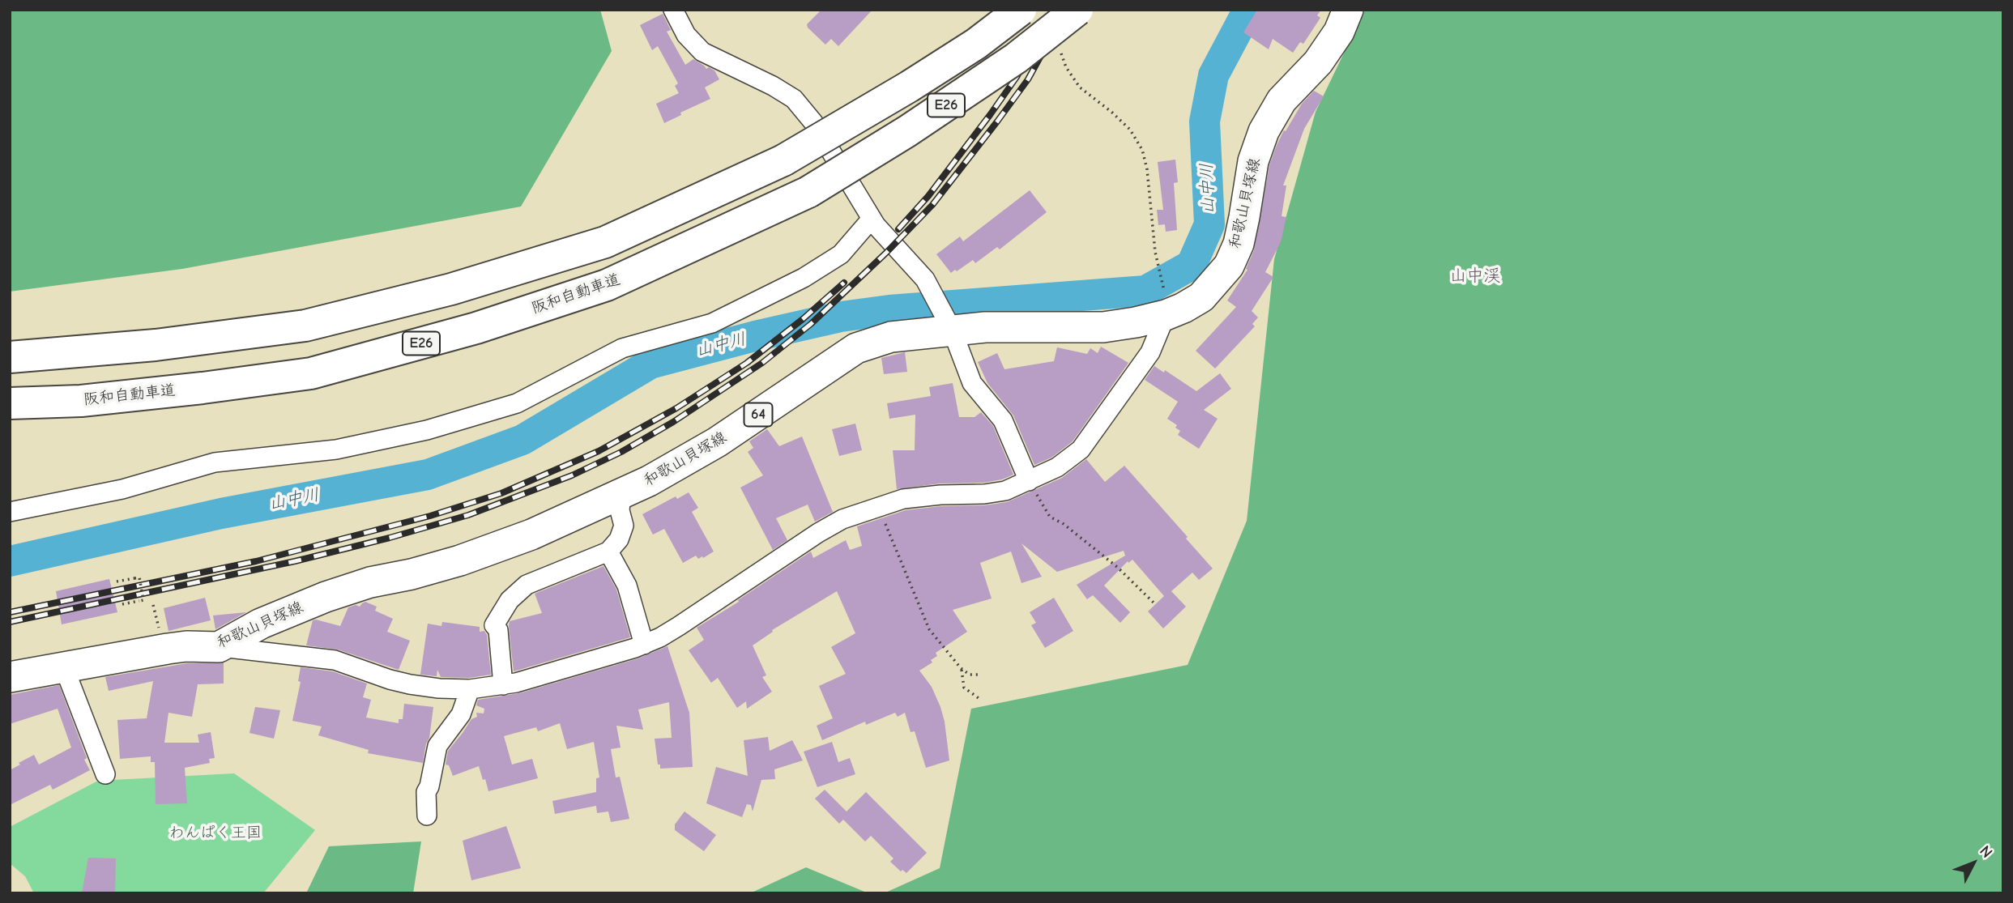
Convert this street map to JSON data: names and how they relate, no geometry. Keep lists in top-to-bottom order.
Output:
{
  "streets": {
    "highway": ["E26", "阪和自動車道"],
    "main road": ["和歌山貝塚線", "64"]
  },
  "districts": ["山中渓"],
  "water": ["山中川"],
  "parks": ["わんぱく王国"],
  "north": "top right"
}
